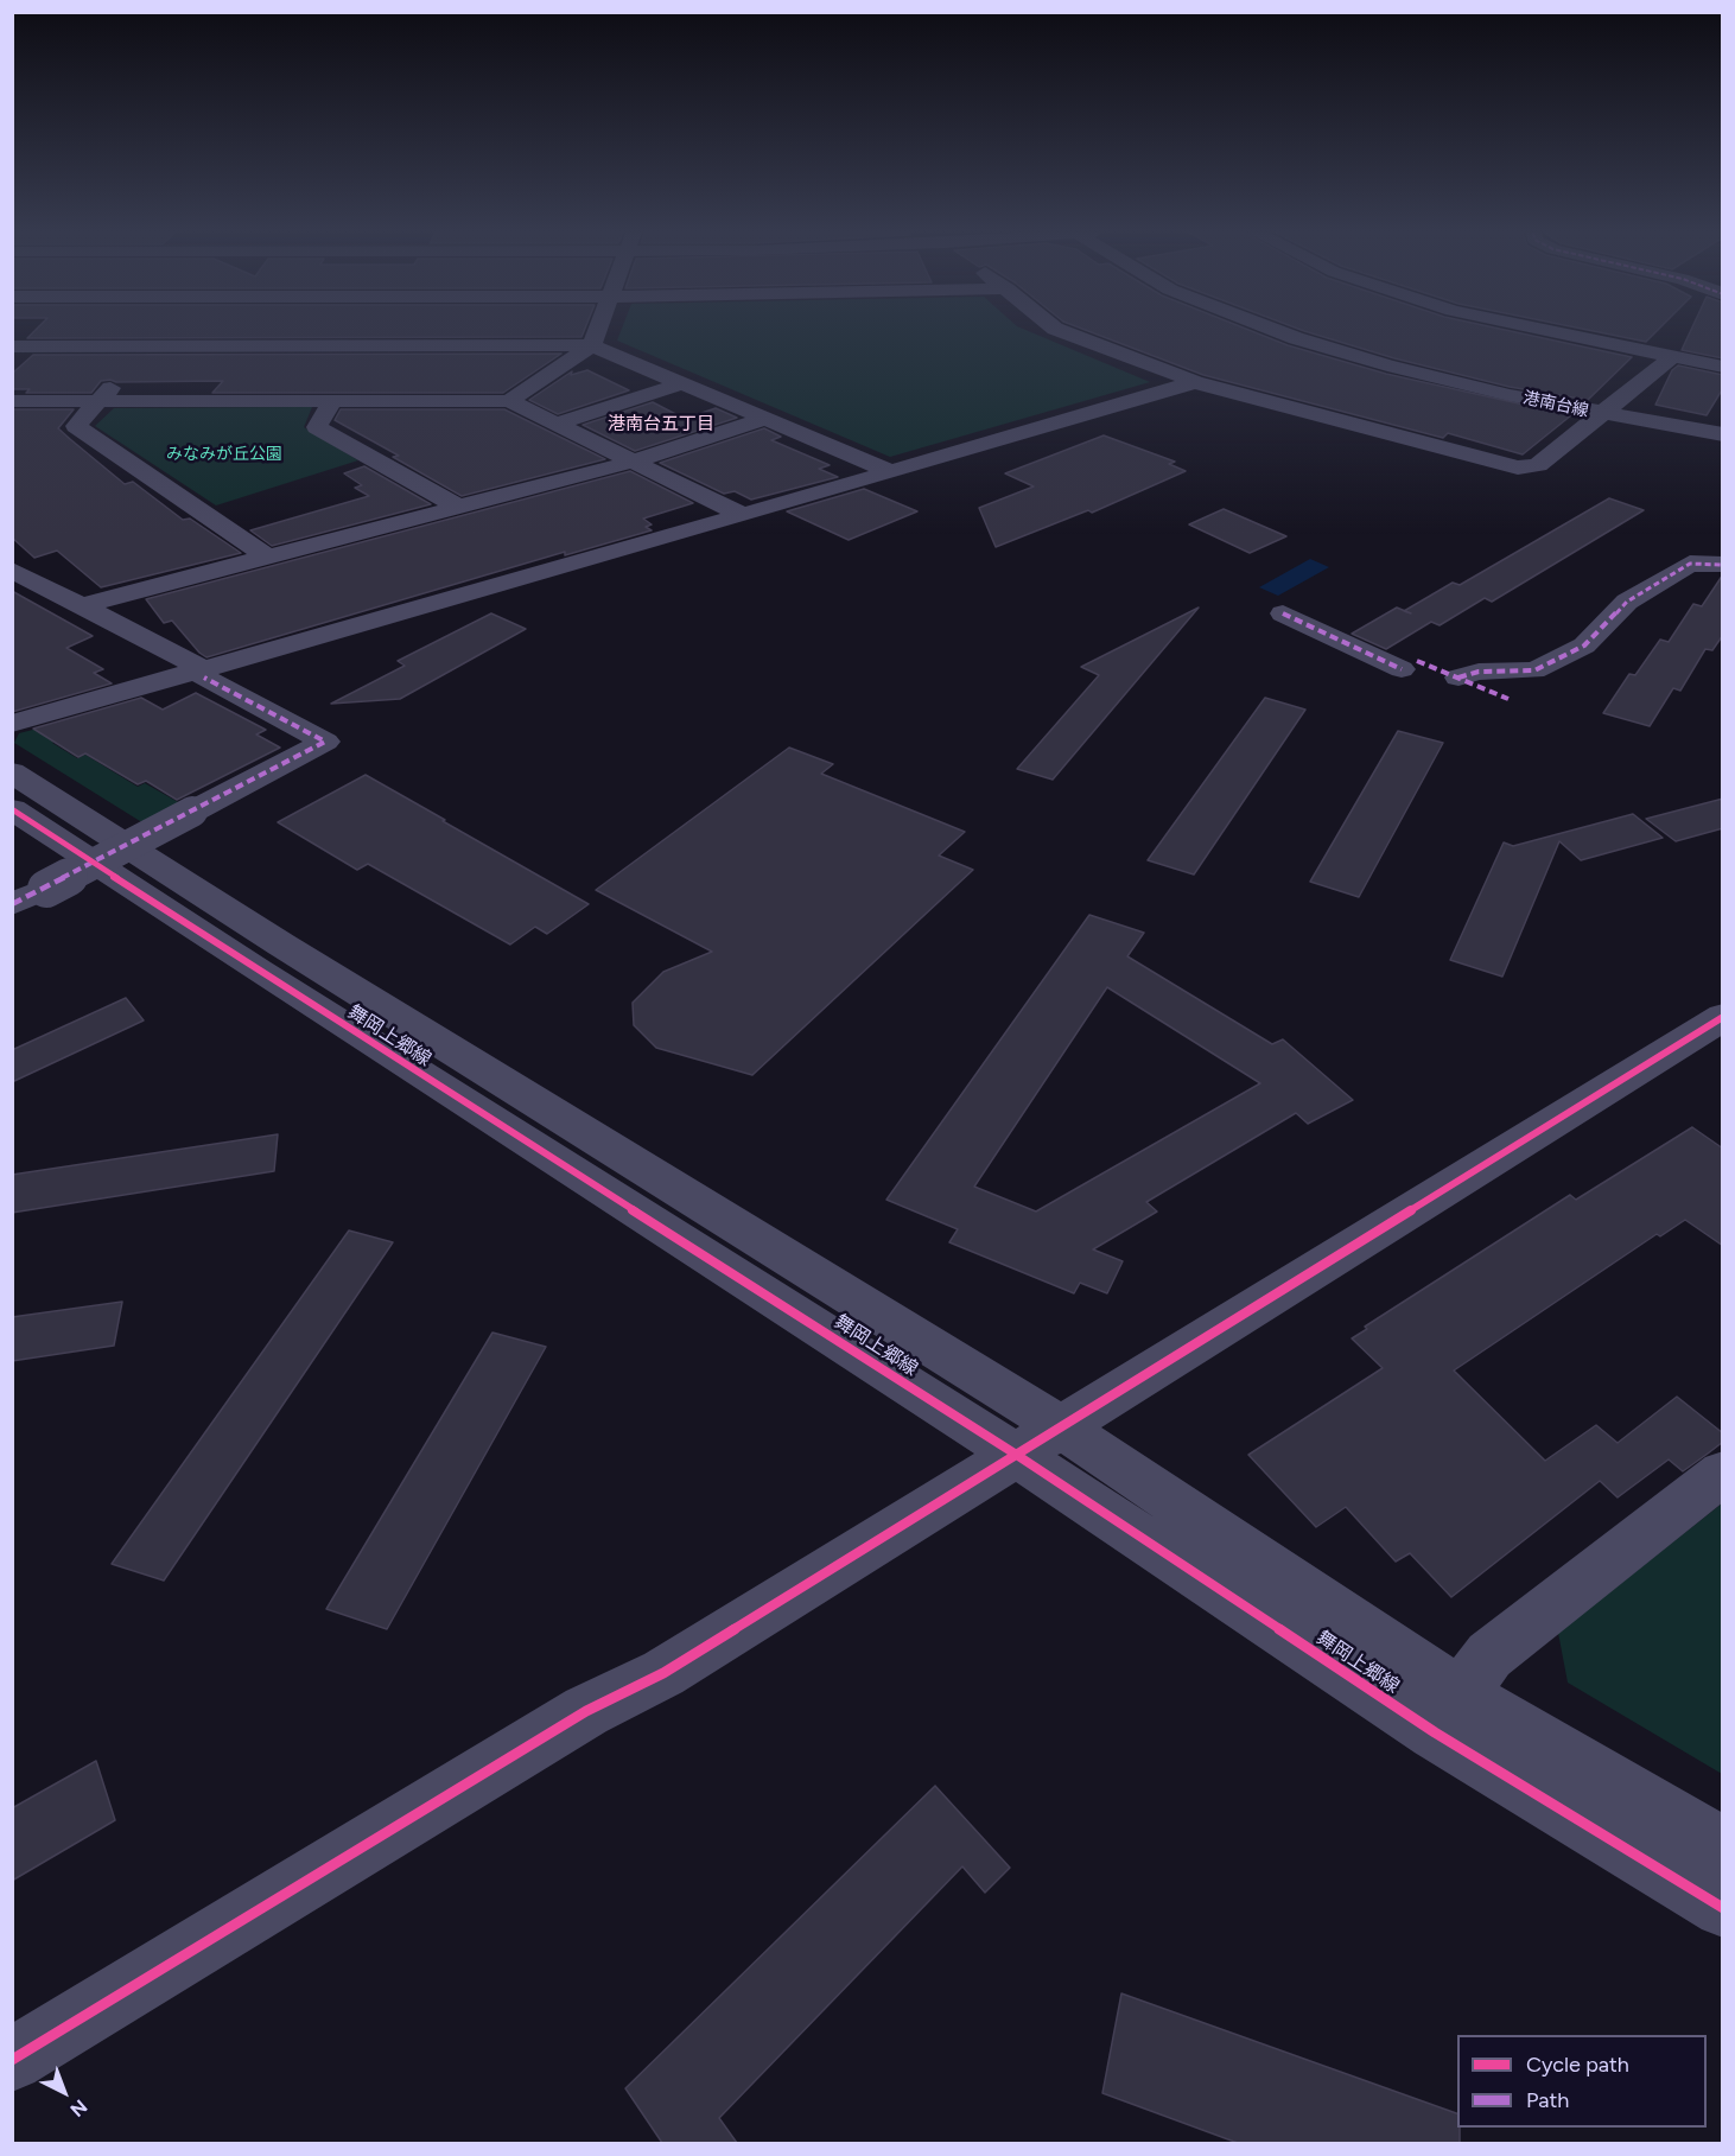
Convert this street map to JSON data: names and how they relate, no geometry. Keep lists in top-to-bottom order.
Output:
{
  "streets": {
    "street": ["港南台線", "舞岡上郷線"]
  },
  "districts": ["港南台五丁目"],
  "parks": ["みなみが丘公園"],
  "legend": ["Cycle path", "Path"],
  "north": "bottom right"
}
